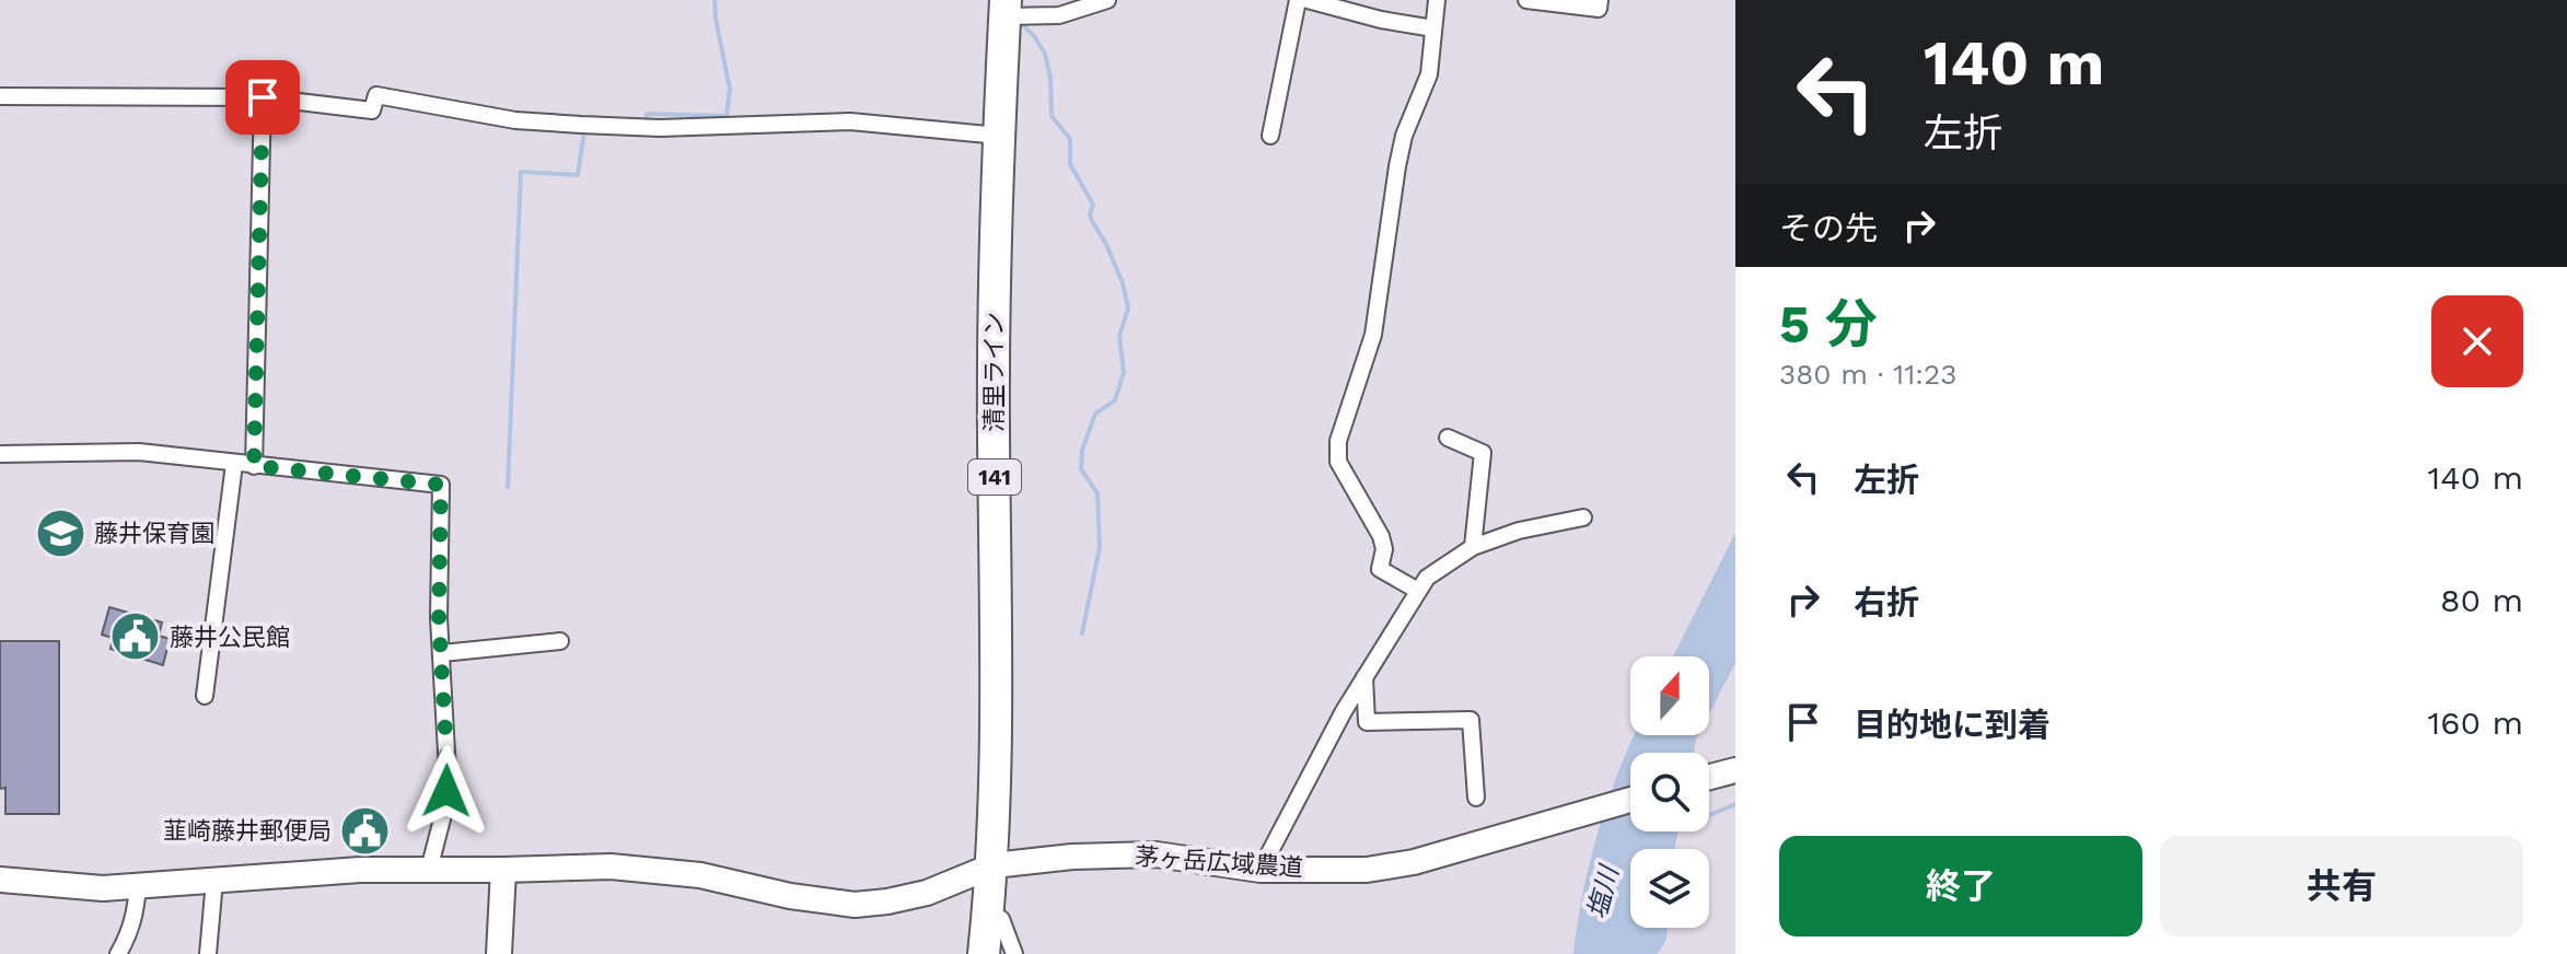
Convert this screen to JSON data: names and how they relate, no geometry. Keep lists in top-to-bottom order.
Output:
{
  "streets": {
    "highway": ["清里ライン", "141"],
    "street": ["茅ヶ岳広域農道"]
  },
  "crossings": [
    ["清里ライン", "茅ヶ岳広域農道"]
  ],
  "water": ["塩川"],
  "places": {
    "school or university": ["藤井保育園"],
    "public building": ["藤井公民館", "韮崎藤井郵便局"]
  },
  "north": "top",
  "page": {
    "turn": ["140 m", "左折"],
    "then": "その先",
    "heading": ["5 分", "380 m · 11:23"],
    "list": [
      {
        "name": "左折",
        "value": "140 m"
      },
      {
        "name": "右折",
        "value": "80 m"
      },
      {
        "name": "目的地に到着",
        "value": "160 m"
      }
    ],
    "buttons": ["終了", "共有"]
  }
}
